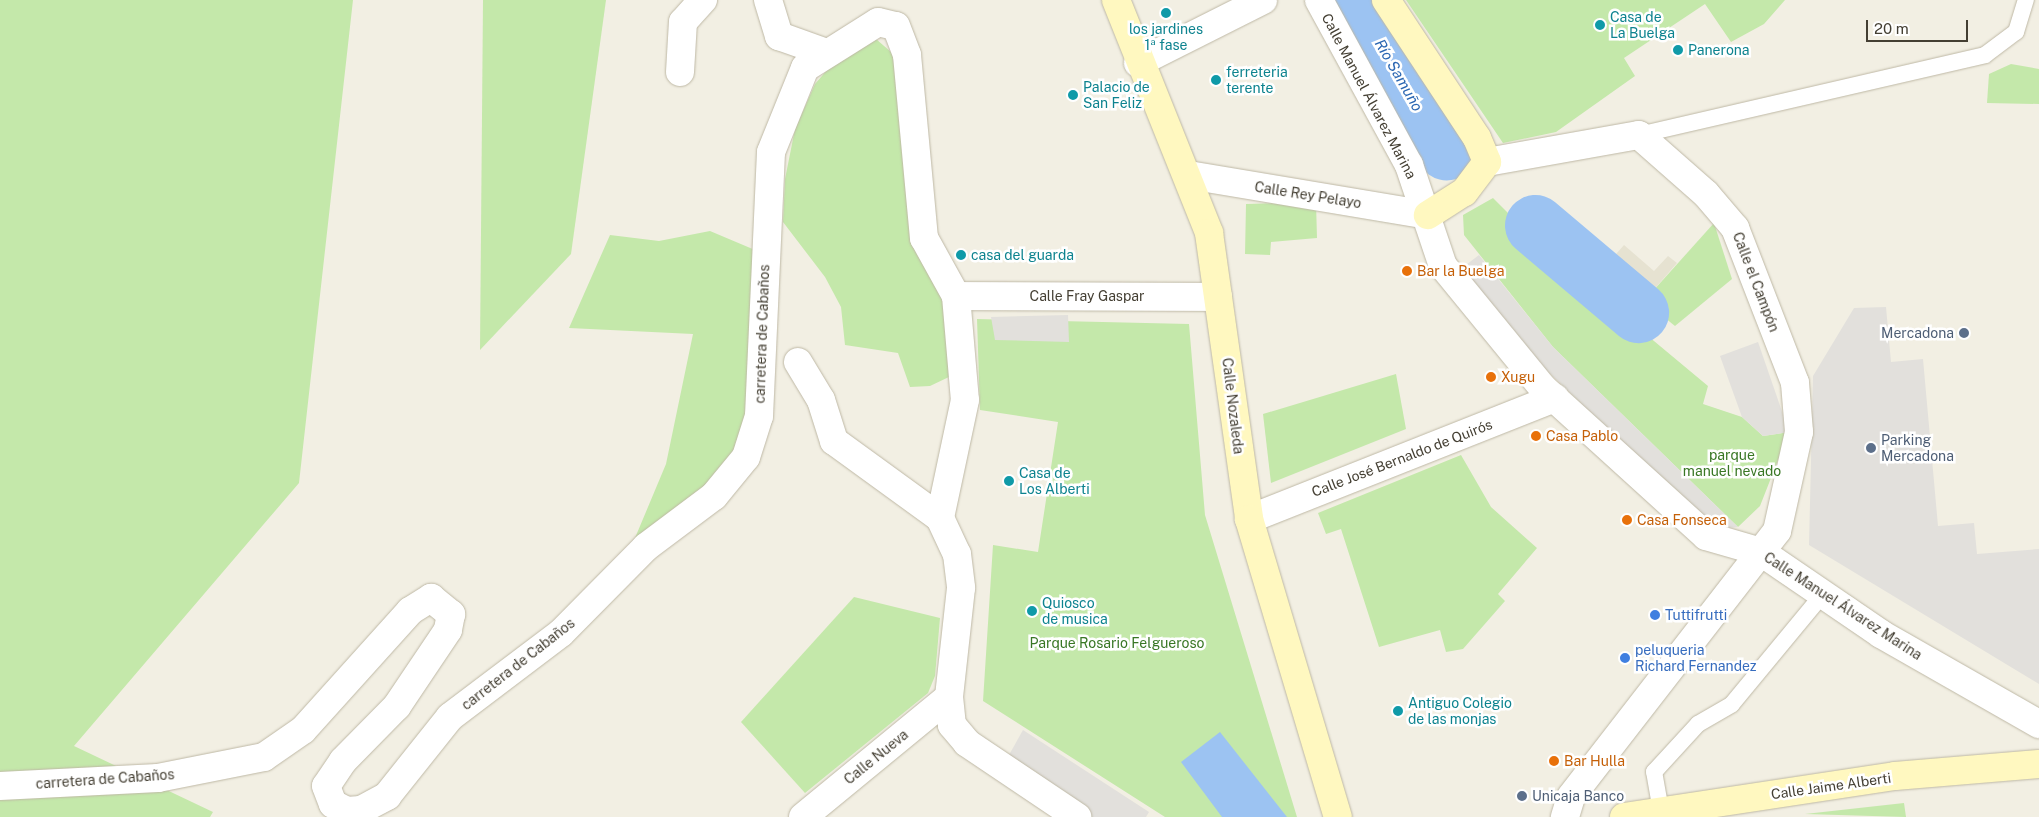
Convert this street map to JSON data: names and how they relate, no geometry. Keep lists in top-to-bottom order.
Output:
{
  "streets": {
    "street": [
      "Calle Manuel Álvarez Marina",
      "Calle Rey Pelayo",
      "Calle el Campón",
      "Calle Fray Gaspar",
      "carretera de Cabaños",
      "Calle Nozaleda",
      "Calle José Bernaldo de Quirós",
      "Calle Nueva",
      "Calle Jaime Alberti"
    ]
  },
  "crossings": [
    ["Calle Manuel Álvarez Marina", "Calle Rey Pelayo"],
    ["Calle Manuel Álvarez Marina", "Calle el Campón"],
    ["Calle Manuel Álvarez Marina", "Calle José Bernaldo de Quirós"],
    ["Calle Rey Pelayo", "Calle Nozaleda"],
    ["Calle Fray Gaspar", "carretera de Cabaños"],
    ["Calle Fray Gaspar", "Calle Nozaleda"],
    ["Calle Nozaleda", "Calle José Bernaldo de Quirós"]
  ],
  "water": ["Río Samuño"],
  "parks": ["parque manuel nevado", "Parque Rosario Felgueroso"],
  "places": [
    "los jardines 1ª fase",
    "Casa de La Buelga",
    "Panerona",
    "ferreteria terente",
    "Palacio de San Feliz",
    "casa del guarda",
    "Bar la Buelga",
    "Mercadona",
    "Xugu",
    "Casa Pablo",
    "Parking Mercadona",
    "Casa de Los Alberti",
    "Casa Fonseca",
    "Quiosco de musica",
    "Tuttifrutti",
    "peluqueria Richard Fernandez",
    "Antiguo Colegio de las monjas",
    "Bar Hulla",
    "Unicaja Banco"
  ],
  "scale_bar": "20 m"
}
